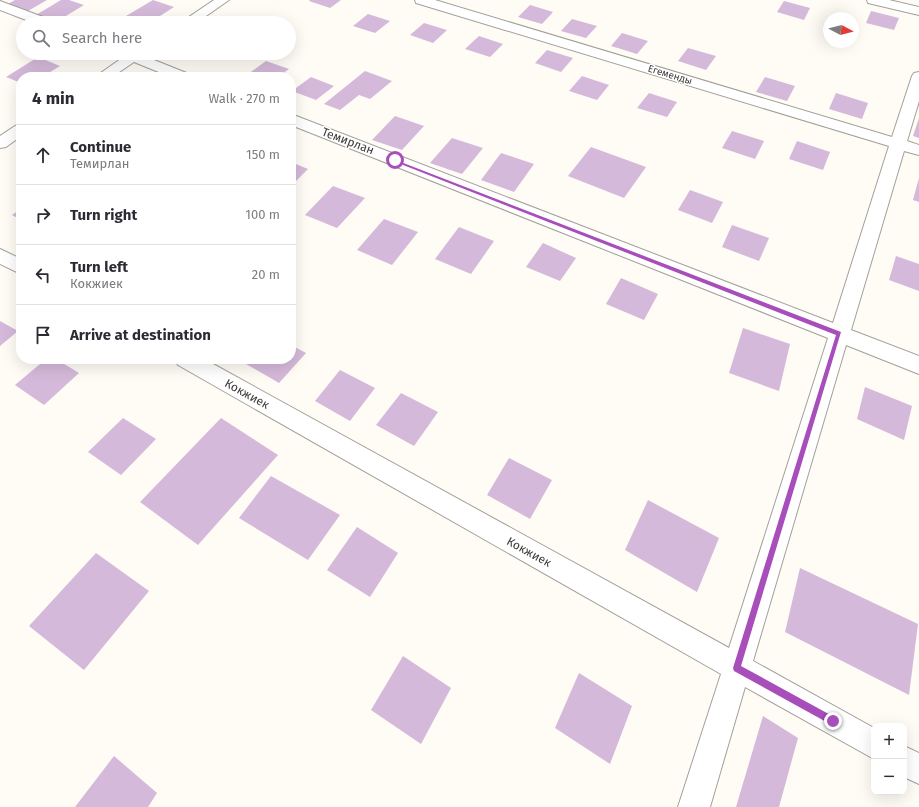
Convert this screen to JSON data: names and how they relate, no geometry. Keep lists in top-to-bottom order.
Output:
{
  "streets": {
    "street": ["Егеменды", "Темирлан", "Кокжиек"]
  },
  "north": "right",
  "page": {
    "search": "Search here",
    "heading": ["4 min", "Walk · 270 m"],
    "list": [
      ["Continue", "Темирлан", "150 m"],
      ["Turn right", "100 m"],
      ["Turn left", "Кокжиек", "20 m"],
      "Arrive at destination"
    ],
    "map_buttons": ["+", "−"]
  }
}
